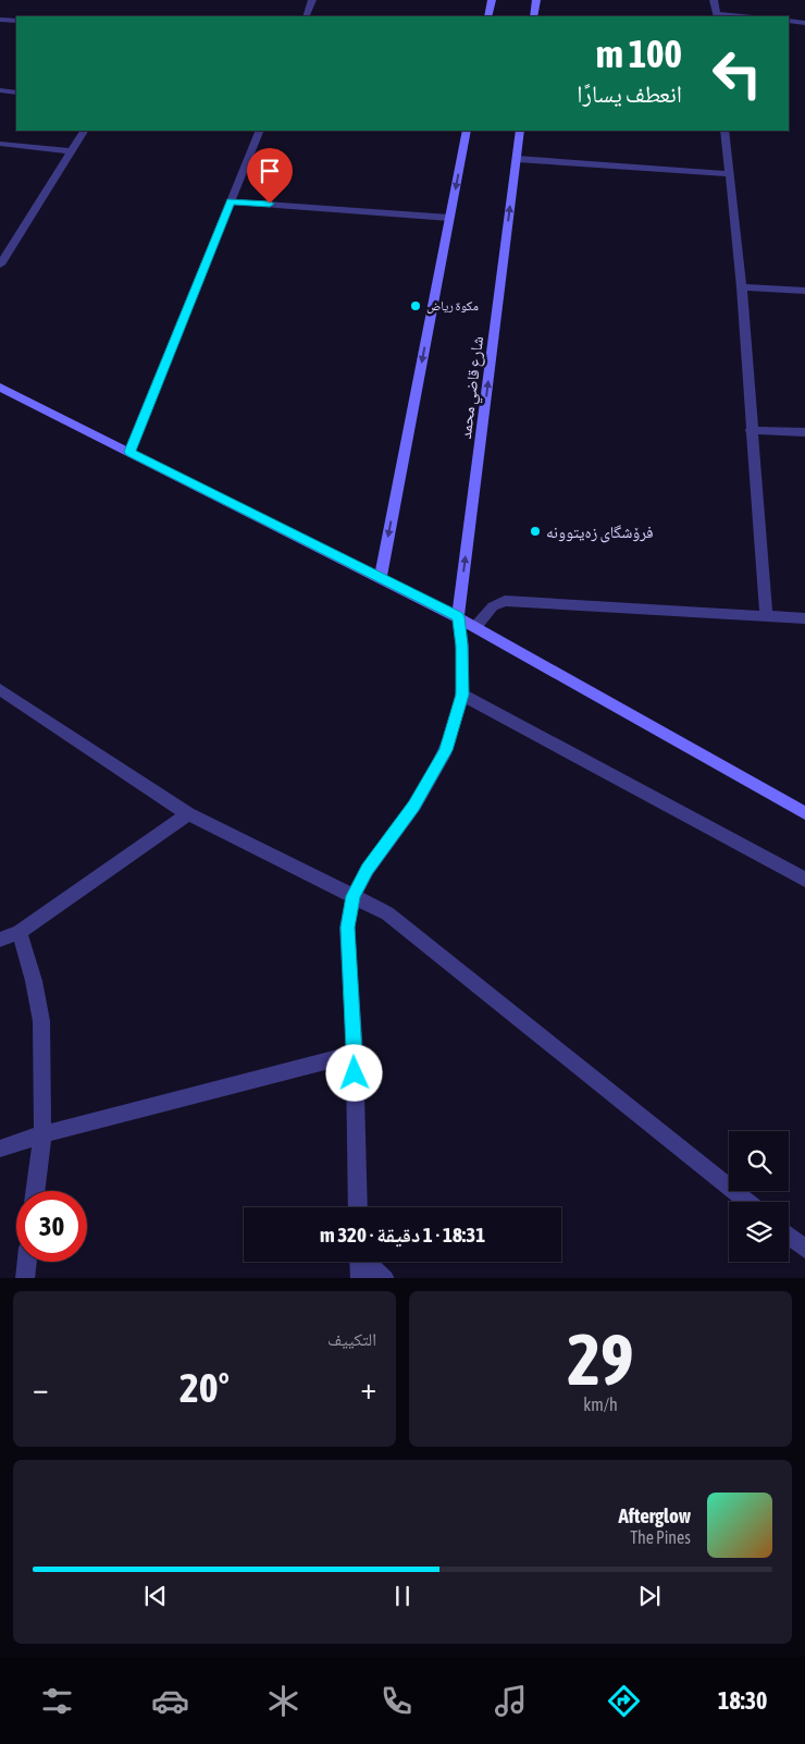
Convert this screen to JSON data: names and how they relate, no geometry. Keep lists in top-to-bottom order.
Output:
{
  "streets": {
    "street": ["شارع قاضي محمد"]
  },
  "places": ["مكوة رياض", "فرۆشگای زەیتوونە"],
  "page": {
    "turn": ["100 m", "انعطف يسارًا"],
    "limit": "30",
    "trip": "18:31 · 1 دقيقة · 320 m",
    "tile": [
      ["29", "km/h"],
      "التكييف"
    ],
    "heat": ["−", "20°", "+"],
    "song": ["Afterglow", "The Pines"],
    "tabs": "18:30"
  }
}
